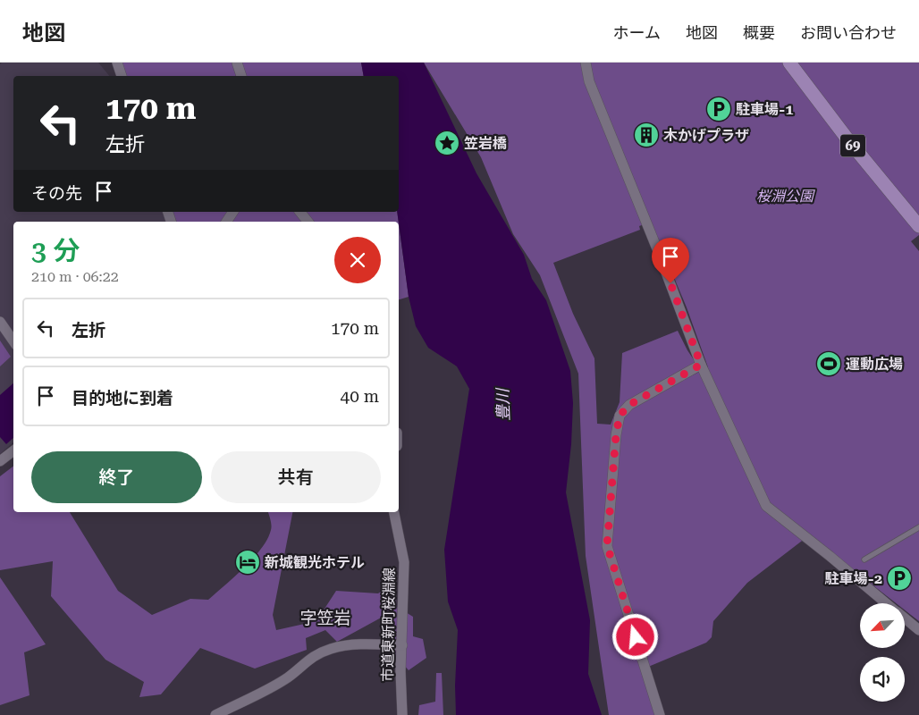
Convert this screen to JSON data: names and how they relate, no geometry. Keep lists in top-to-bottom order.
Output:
{
  "streets": {
    "main road": ["69"],
    "street": ["市道東新町桜淵線"]
  },
  "districts": ["字笠岩"],
  "water": ["豊川"],
  "parks": ["桜淵公園"],
  "places": {
    "parking": ["駐車場-1", "駐車場-2"],
    "building": ["木かげプラザ"],
    "place": ["笠岩橋"],
    "sports": ["運動広場"],
    "hotel": ["新城観光ホテル"]
  },
  "north": "bottom left",
  "page": {
    "header": "地図",
    "nav": [
      "ホーム",
      "地図",
      "概要",
      "お問い合わせ"
    ],
    "turn": ["170 m", "左折"],
    "then": "その先",
    "heading": ["3 分", "210 m · 06:22"],
    "list": [
      {
        "name": "左折",
        "value": "170 m"
      },
      {
        "name": "目的地に到着",
        "value": "40 m"
      }
    ],
    "buttons": ["終了", "共有"]
  }
}
